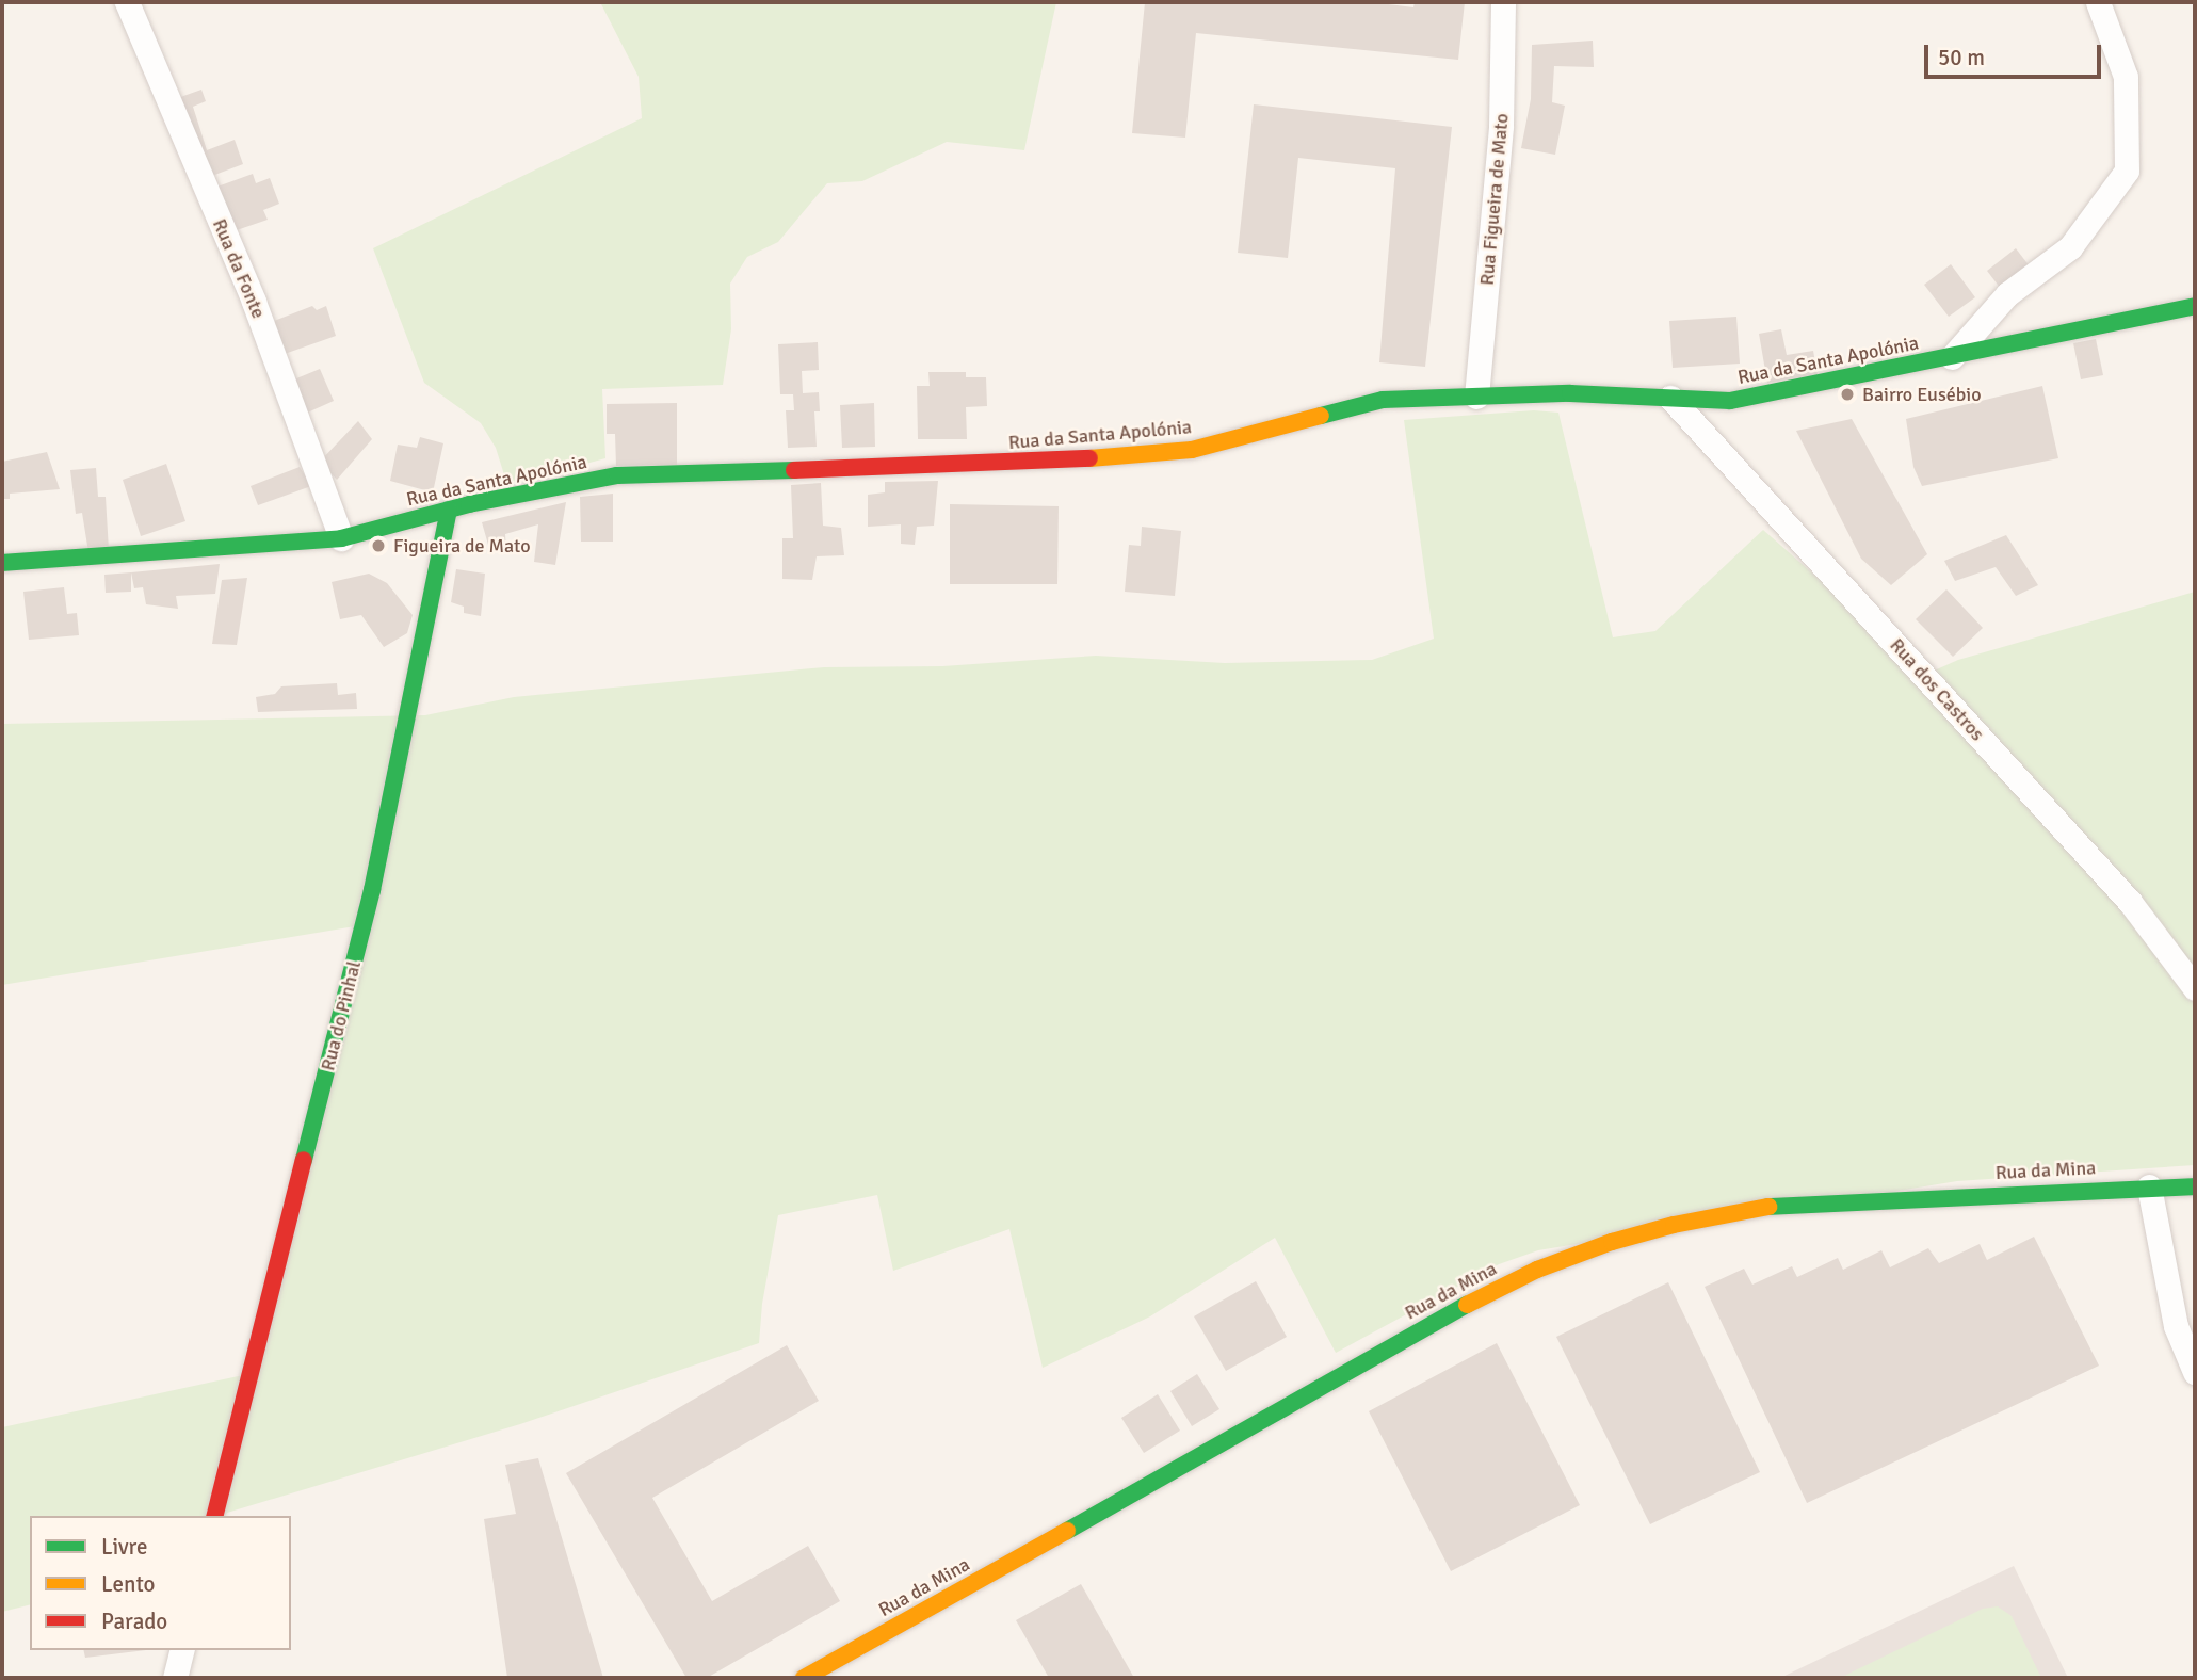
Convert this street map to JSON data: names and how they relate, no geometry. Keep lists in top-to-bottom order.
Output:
{
  "streets": {
    "street": [
      "Rua Figueira de Mato",
      "Rua da Fonte",
      "Rua da Santa Apolónia",
      "Rua dos Castros",
      "Rua do Pinhal",
      "Rua da Mina"
    ]
  },
  "crossings": [
    ["Rua Figueira de Mato", "Rua da Santa Apolónia"],
    ["Rua da Fonte", "Rua da Santa Apolónia"],
    ["Rua da Santa Apolónia", "Rua dos Castros"],
    ["Rua da Santa Apolónia", "Rua do Pinhal"]
  ],
  "places": ["Bairro Eusébio", "Figueira de Mato"],
  "legend": ["Livre", "Lento", "Parado"],
  "scale_bar": "50 m"
}
